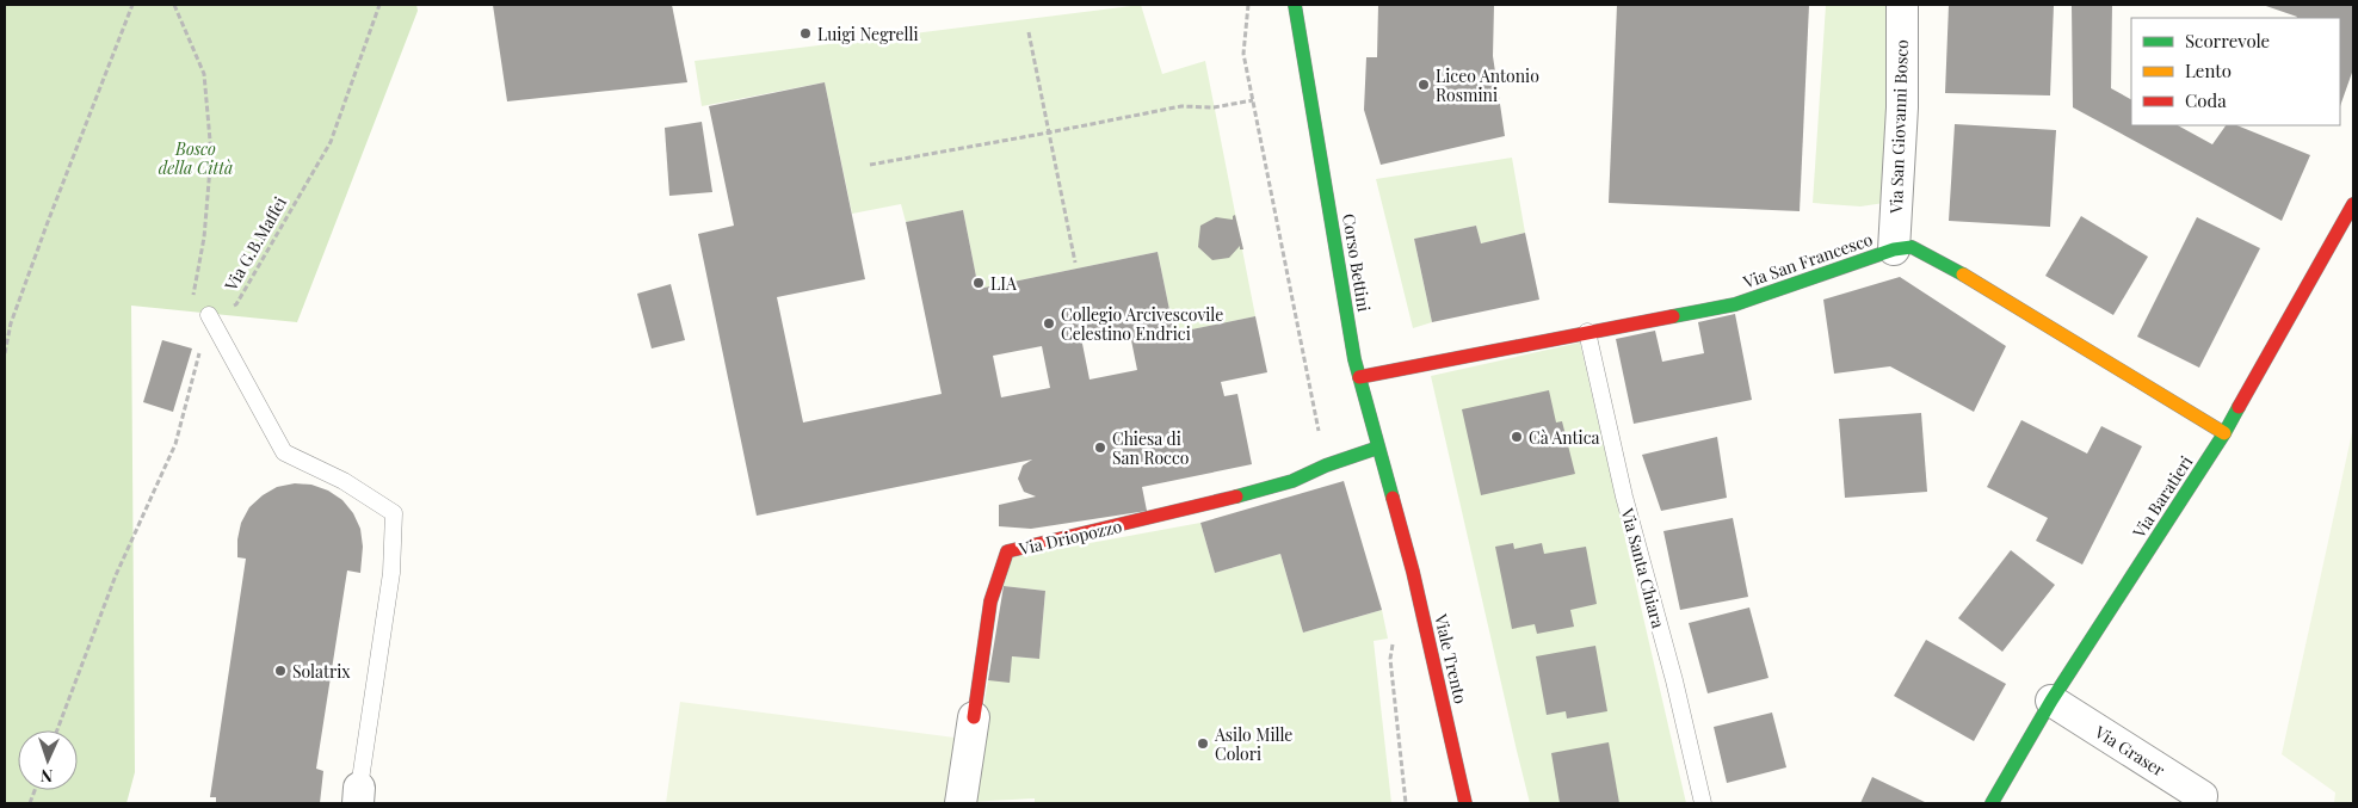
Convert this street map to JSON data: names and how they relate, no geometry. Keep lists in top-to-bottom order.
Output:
{
  "streets": {
    "street": [
      "Via San Giovanni Bosco",
      "Via San Francesco",
      "Corso Bettini",
      "Via Baratieri",
      "Via Driopozzo",
      "Viale Trento",
      "Via Graser"
    ],
    "lane": ["Via Santa Chiara"],
    "path": ["Via G.B.Maffei"]
  },
  "crossings": [
    ["Via San Giovanni Bosco", "Via San Francesco"],
    ["Via San Francesco", "Corso Bettini"],
    ["Via San Francesco", "Via Baratieri"],
    ["Via San Francesco", "Via Santa Chiara"],
    ["Corso Bettini", "Via Driopozzo"],
    ["Corso Bettini", "Viale Trento"],
    ["Via Baratieri", "Via Graser"]
  ],
  "parks": ["Bosco della Città"],
  "places": [
    "Luigi Negrelli",
    "Liceo Antonio Rosmini",
    "LIA",
    "Collegio Arcivescovile Celestino Endrici",
    "Cà Antica",
    "Chiesa di San Rocco",
    "Solatrix",
    "Asilo Mille Colori"
  ],
  "legend": ["Scorrevole", "Lento", "Coda"],
  "north": "bottom"
}
